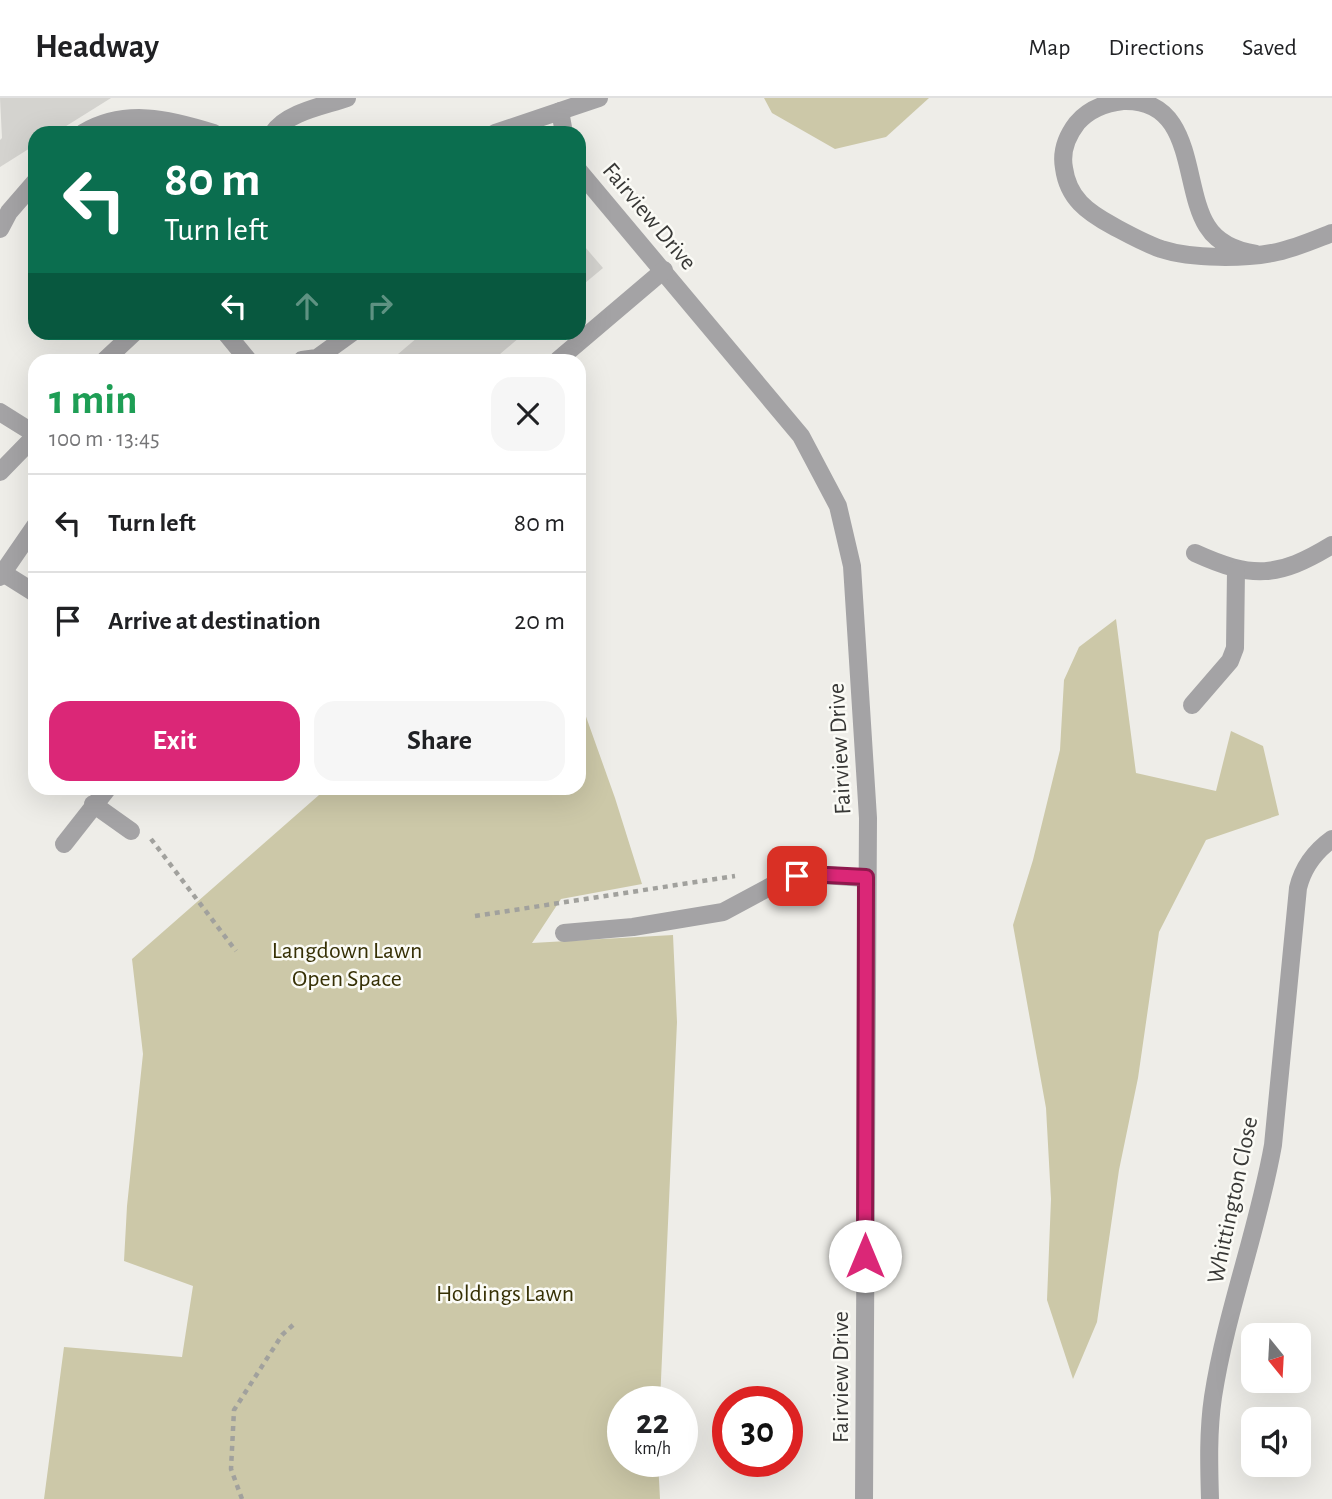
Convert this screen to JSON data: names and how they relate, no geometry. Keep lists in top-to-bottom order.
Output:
{
  "streets": {
    "street": ["Fairview Drive", "Whittington Close"]
  },
  "parks": ["Langdown Lawn Open Space", "Holdings Lawn"],
  "north": "bottom",
  "page": {
    "header": "Headway",
    "nav": ["Map", "Directions", "Saved"],
    "turn": ["80 m", "Turn left"],
    "heading": ["1 min", "100 m · 13:45"],
    "list": [
      {
        "name": "Turn left",
        "value": "80 m"
      },
      {
        "name": "Arrive at destination",
        "value": "20 m"
      }
    ],
    "buttons": ["Exit", "Share"],
    "speed": "22 km/h",
    "limit": "30"
  }
}
